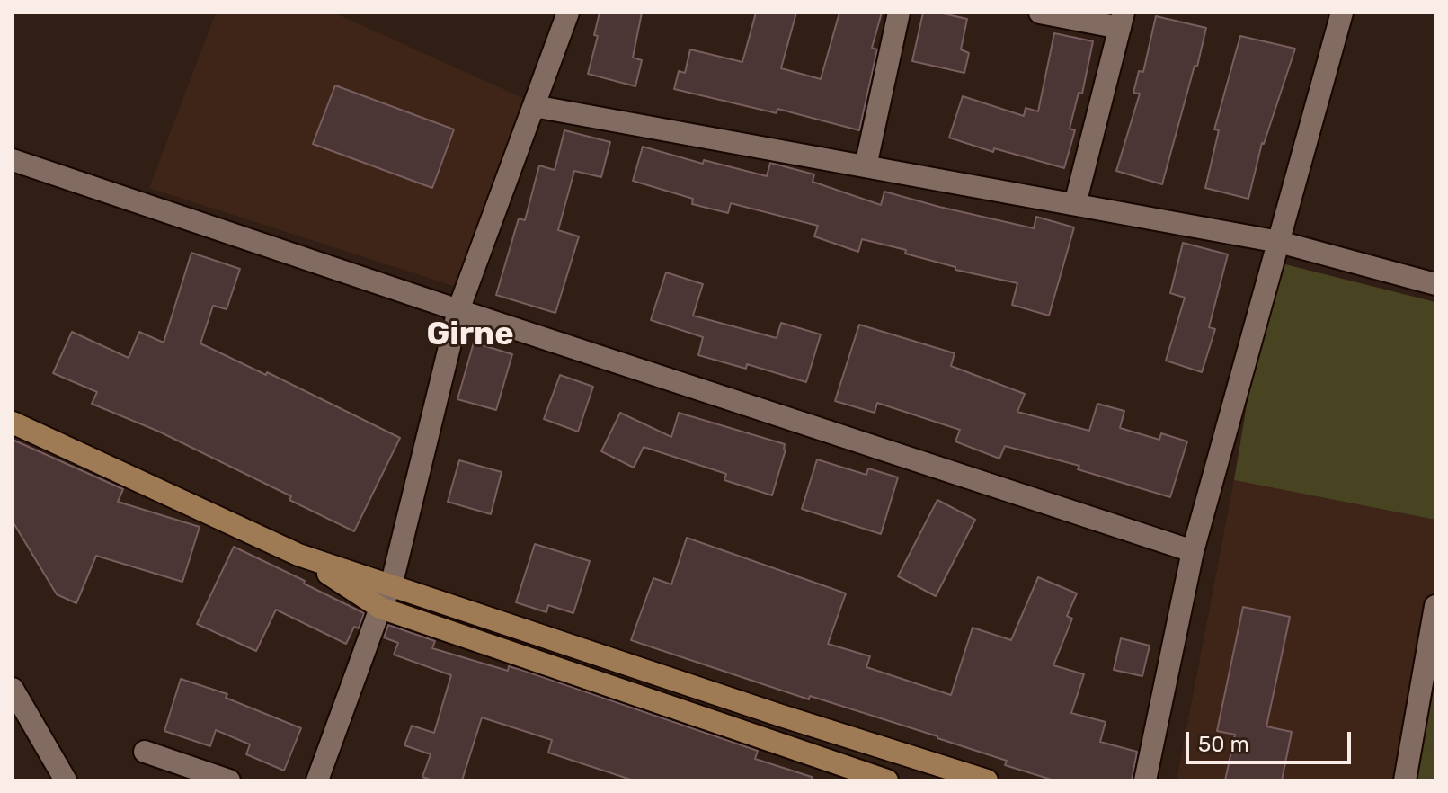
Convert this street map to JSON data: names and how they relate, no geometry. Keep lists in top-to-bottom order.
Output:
{
  "districts": ["Girne"],
  "scale_bar": "50 m"
}
